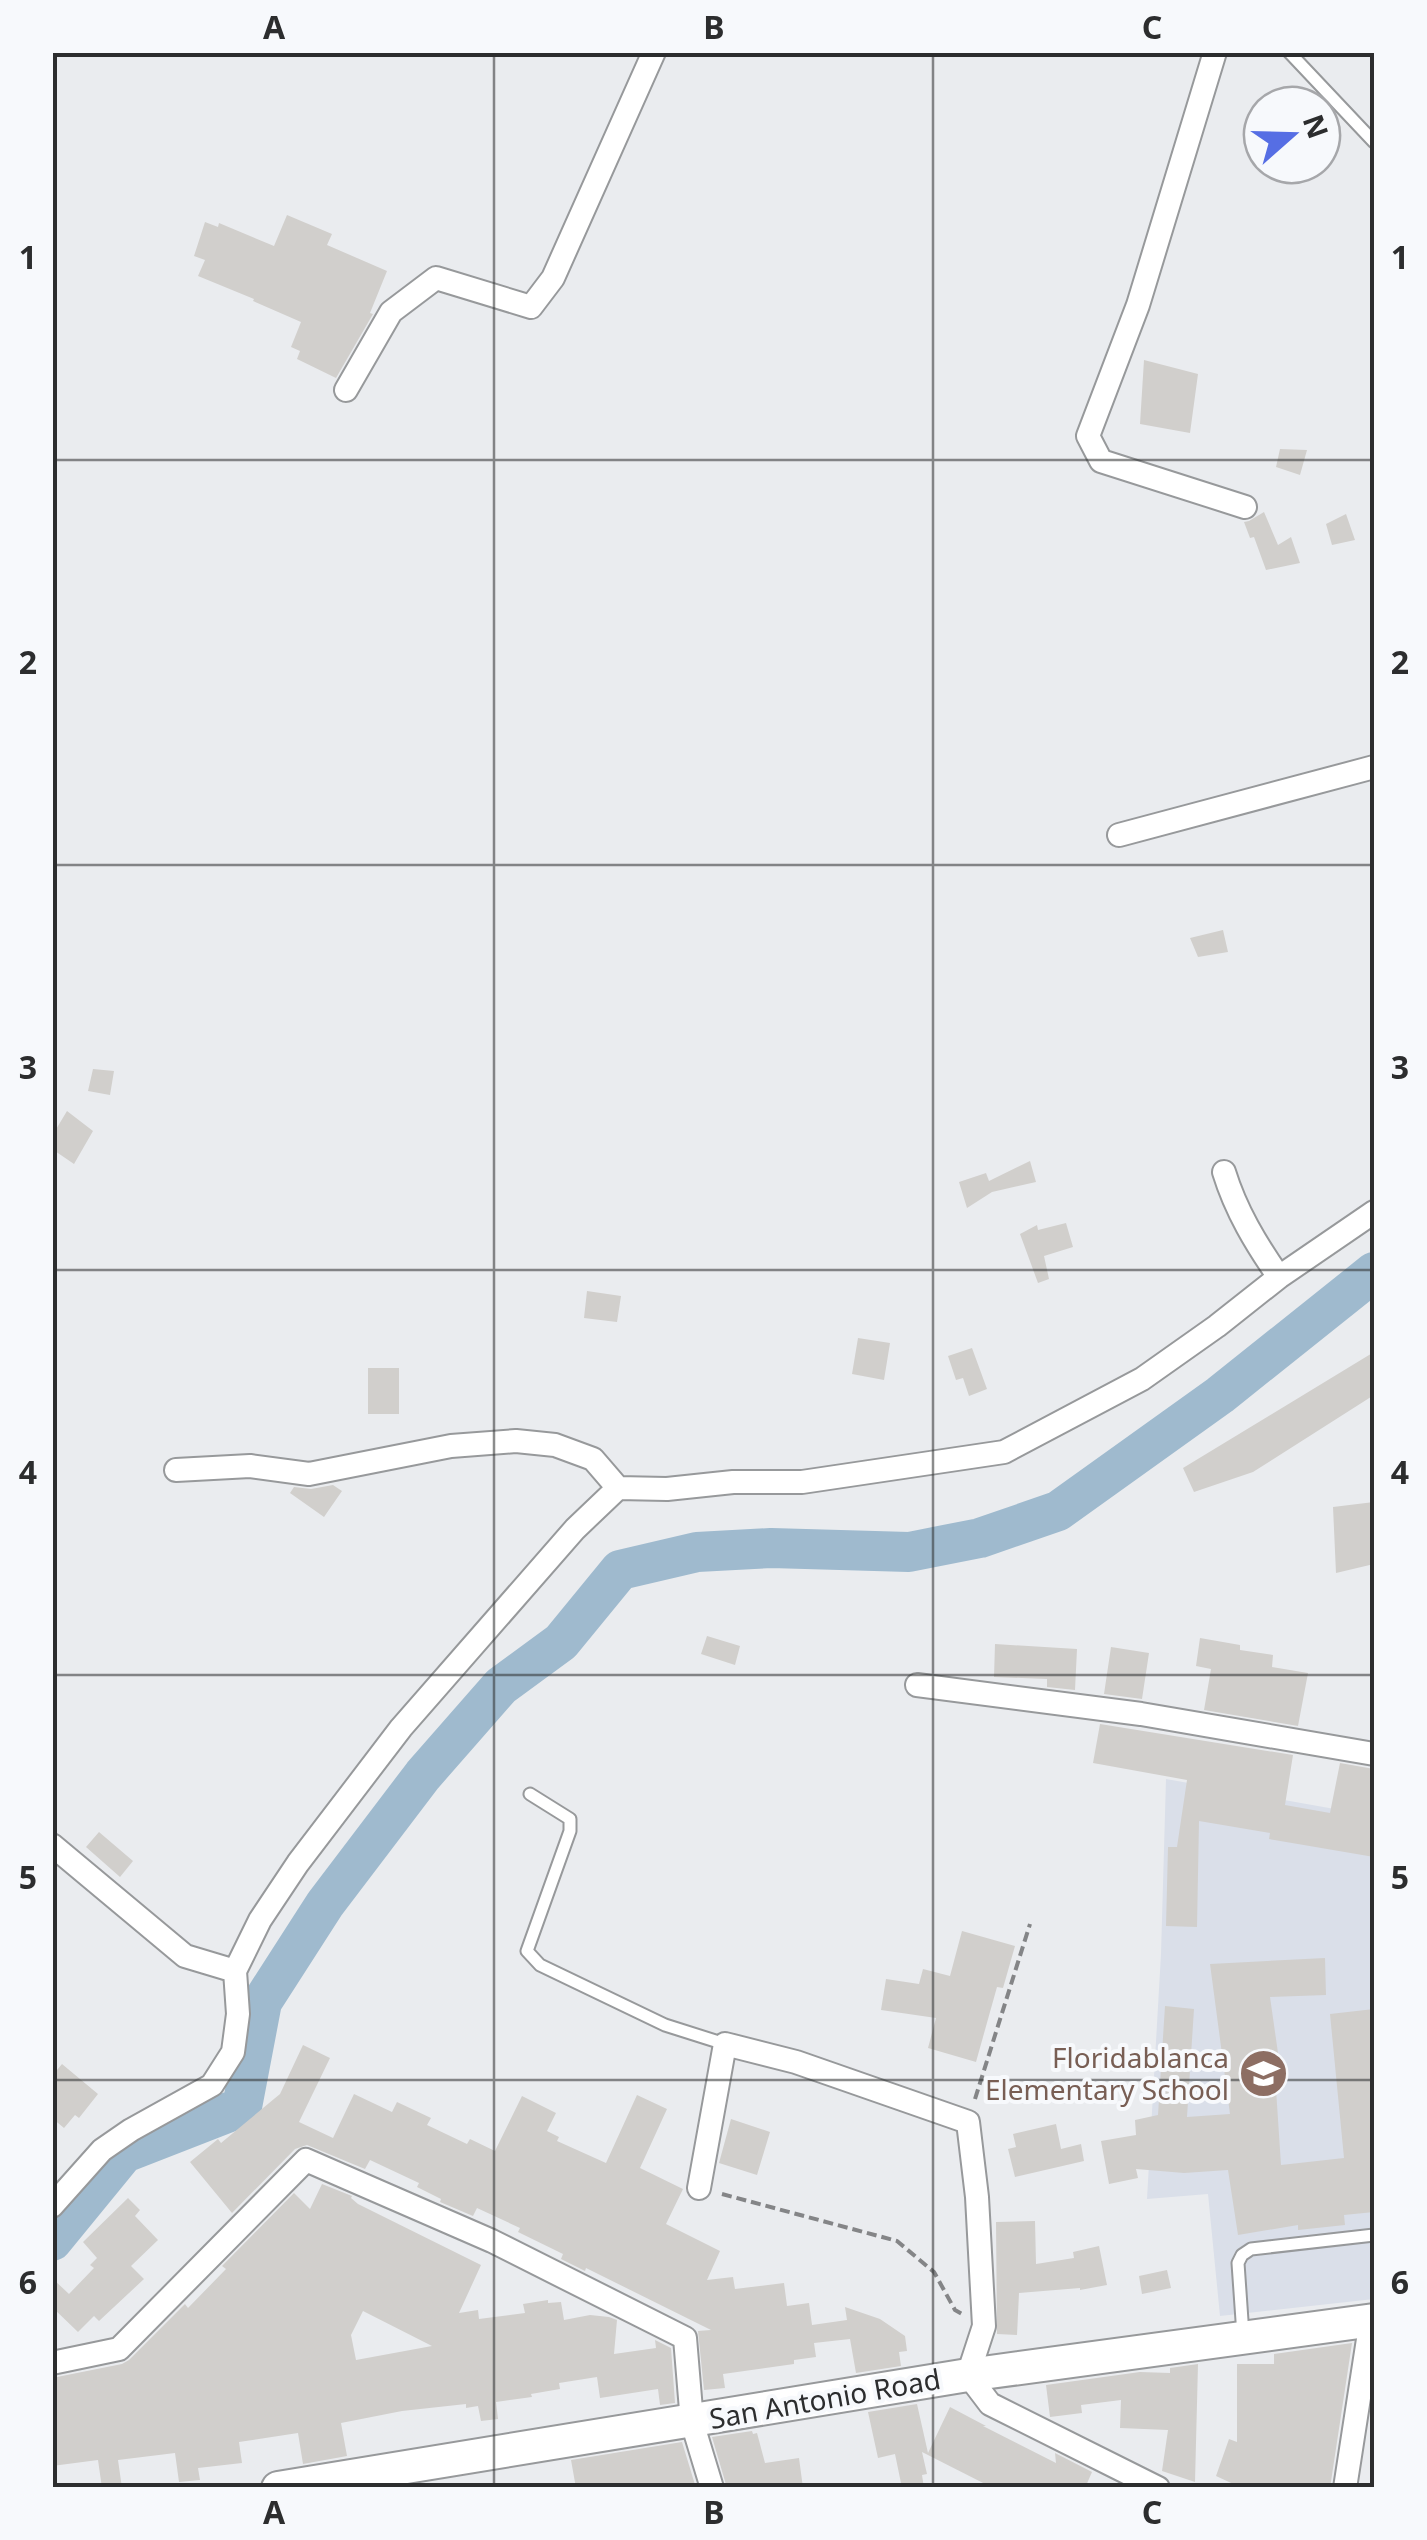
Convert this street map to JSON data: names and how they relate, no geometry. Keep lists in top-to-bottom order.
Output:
{
  "streets": {
    "street": ["San Antonio Road"]
  },
  "places": {
    "school or university": ["Floridablanca Elementary School"]
  },
  "north": "right",
  "grid": {
    "columns": ["A", "B", "C"],
    "rows": [
      "1",
      "2",
      "3",
      "4",
      "5",
      "6"
    ]
  }
}
